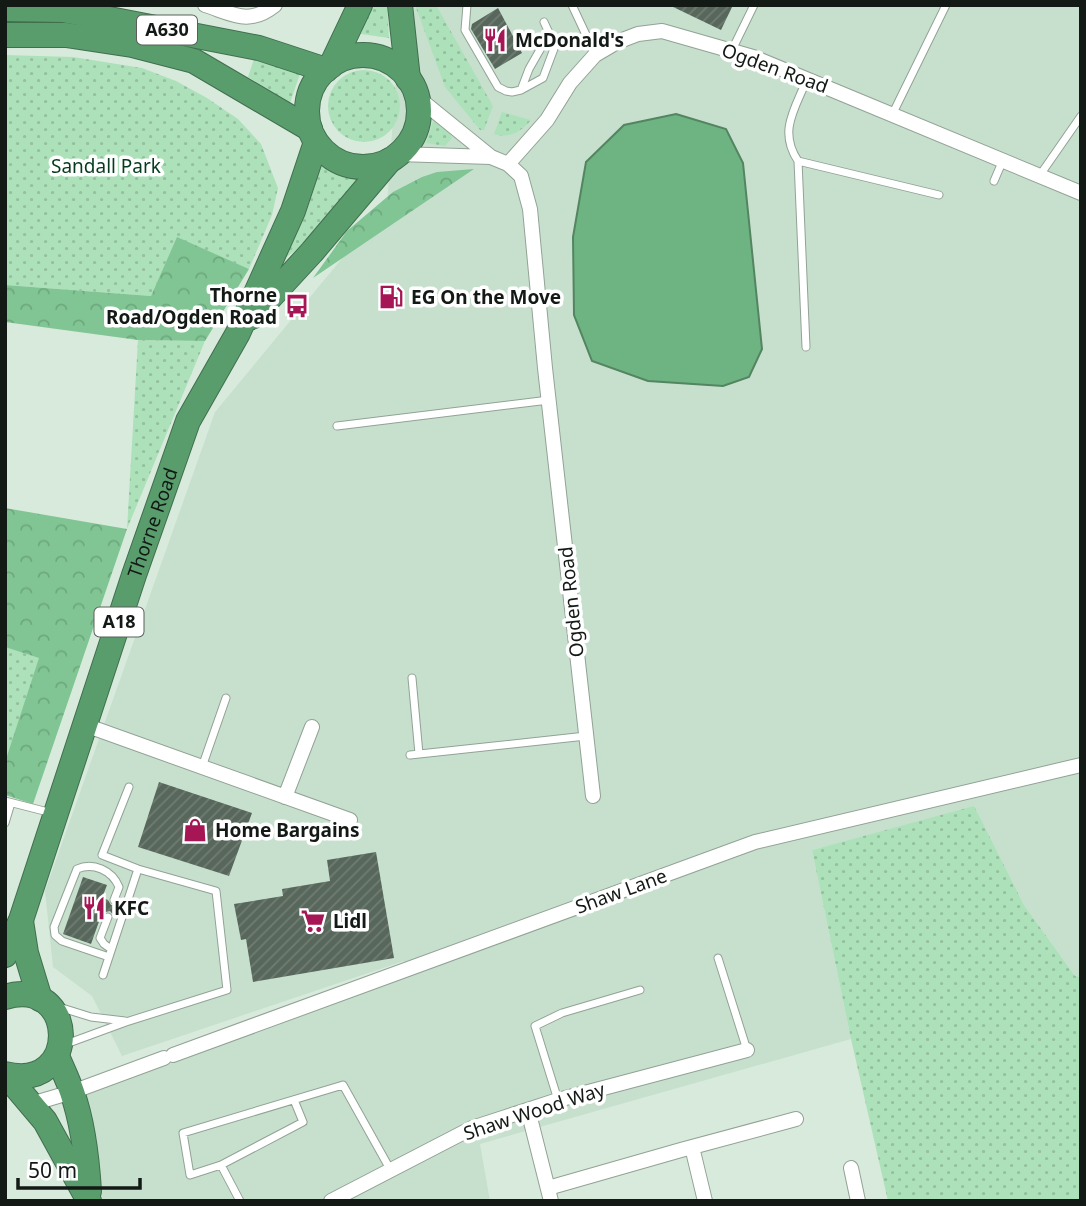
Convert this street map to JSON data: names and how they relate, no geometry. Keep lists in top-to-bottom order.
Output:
{
  "streets": {
    "highway": ["A630", "Thorne Road", "A18"],
    "street": ["Ogden Road", "Shaw Lane", "Shaw Wood Way"]
  },
  "crossings": [
    ["A630", "Thorne Road"],
    ["Thorne Road", "Shaw Lane"]
  ],
  "parks": ["Sandall Park"],
  "places": {
    "restaurant": ["McDonald's", "KFC"],
    "fuel station": ["EG On the Move"],
    "bus stop": ["Thorne Road/Ogden Road"],
    "shop": ["Home Bargains"],
    "supermarket": ["Lidl"]
  },
  "scale_bar": "50 m"
}
